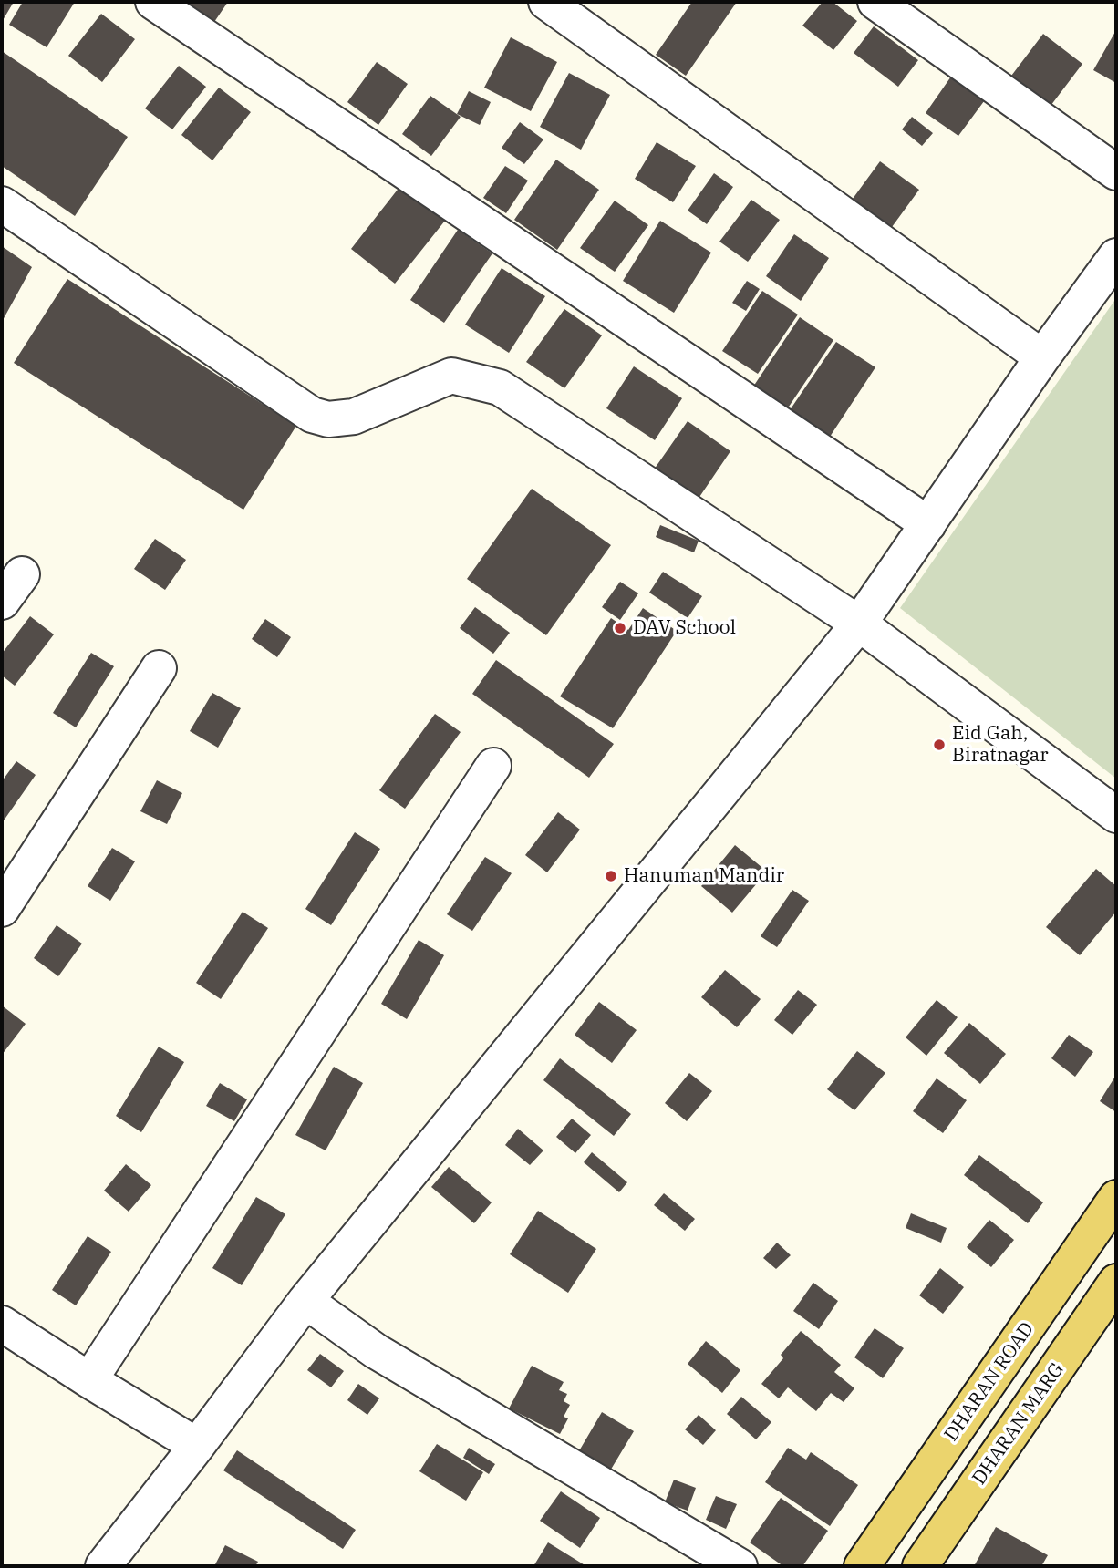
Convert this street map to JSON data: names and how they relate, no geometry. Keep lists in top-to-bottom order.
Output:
{
  "streets": {
    "main road": ["DHARAN ROAD", "DHARAN MARG"]
  },
  "places": ["DAV School", "Eid Gah, Biratnagar", "Hanuman Mandir"]
}
